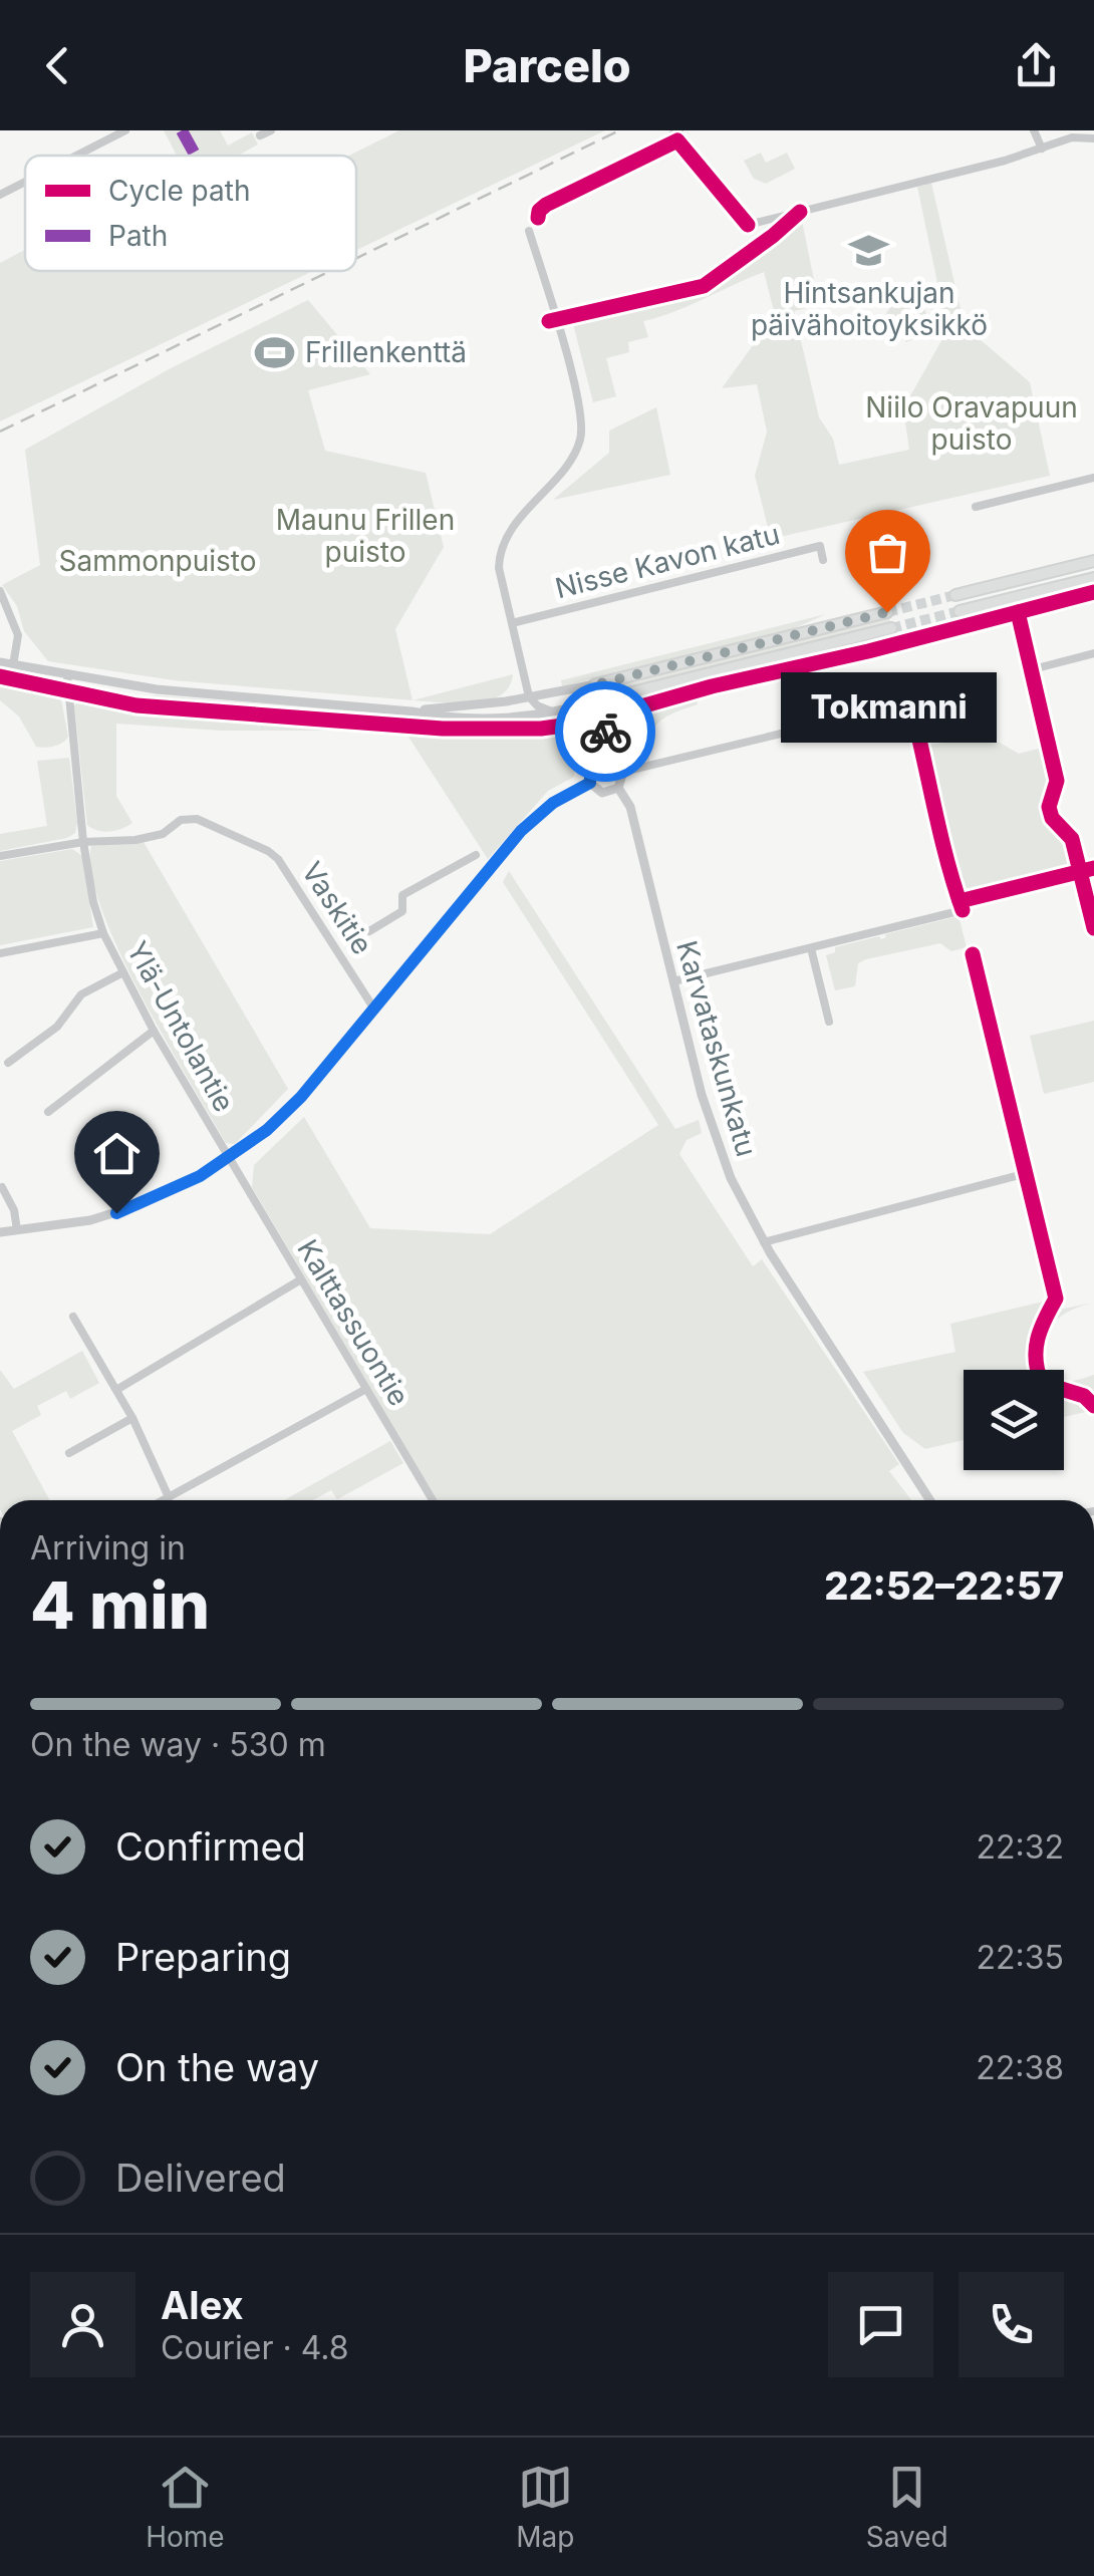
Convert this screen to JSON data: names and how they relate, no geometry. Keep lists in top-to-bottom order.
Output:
{
  "streets": {
    "street": [
      "Nisse Kavon katu",
      "Vaskitie",
      "Ylä-Untolantie",
      "Karvataskunkatu",
      "Kalttassuontie"
    ]
  },
  "crossings": [
    ["Vaskitie", "Ylä-Untolantie"],
    ["Ylä-Untolantie", "Kalttassuontie"]
  ],
  "parks": ["Niilo Oravapuun puisto", "Maunu Frillen puisto", "Sammonpuisto"],
  "places": {
    "school or university": ["Hintsankujan päivähoitoyksikkö"],
    "sports": ["Frillenkenttä"],
    "other": ["Tokmanni"]
  },
  "legend": ["Cycle path", "Path"],
  "page": {
    "header": "Parcelo",
    "bubble": "Tokmanni",
    "heading": ["4 min", "Arriving in", "22:52–22:57"],
    "panel": ["Alex", "Courier · 4.8"],
    "bar": "On the way · 530 m",
    "list": [
      ["Confirmed", "22:32"],
      ["Preparing", "22:35"],
      ["On the way", "22:38"],
      "Delivered"
    ],
    "tabs": ["Home", "Map", "Saved"]
  }
}
